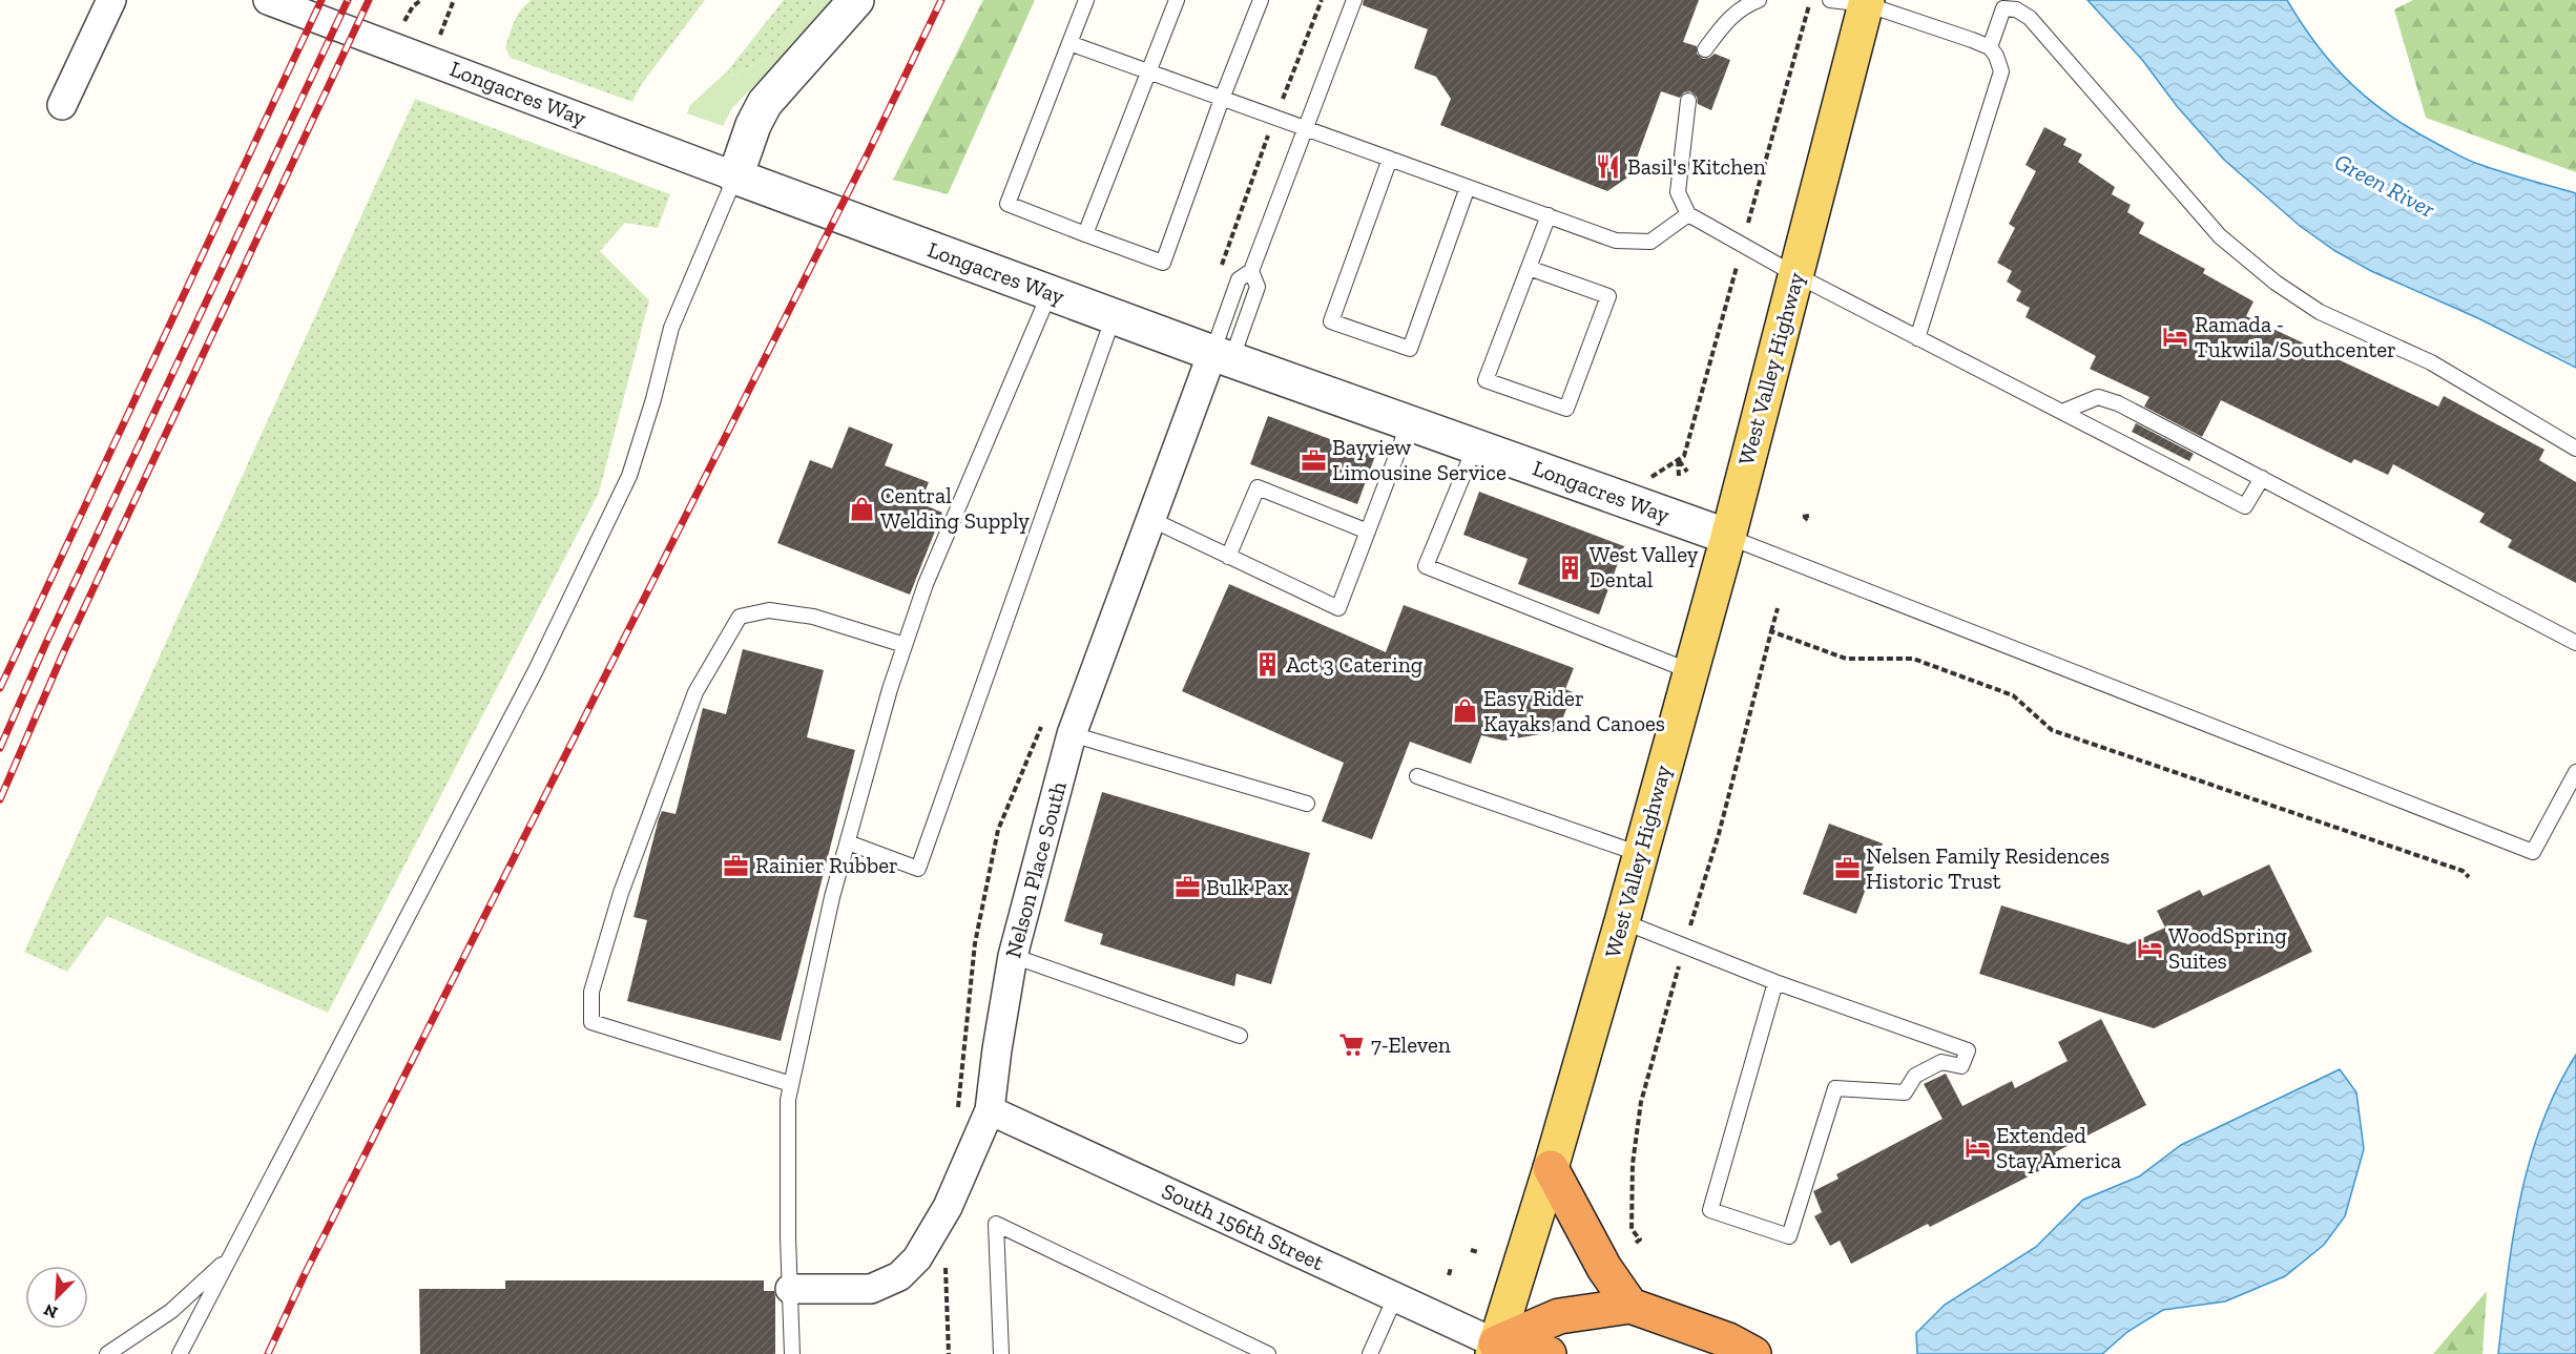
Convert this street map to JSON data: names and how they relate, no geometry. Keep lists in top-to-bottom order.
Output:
{
  "streets": {
    "main road": ["West Valley Highway"],
    "street": ["Longacres Way", "Nelson Place South", "South 156th Street"]
  },
  "crossings": [
    ["Longacres Way", "West Valley Highway"],
    ["Longacres Way", "Nelson Place South"],
    ["West Valley Highway", "South 156th Street"],
    ["Nelson Place South", "South 156th Street"]
  ],
  "water": ["Green River"],
  "places": {
    "restaurant": ["Basil's Kitchen"],
    "hotel": ["Ramada - Tukwila/Southcenter", "WoodSpring Suites", "Extended Stay America"],
    "office": [
      "Bayview Limousine Service",
      "Rainier Rubber",
      "Nelsen Family Residences Historic Trust",
      "Bulk Pax"
    ],
    "shop": ["Central Welding Supply", "Easy Rider Kayaks and Canoes"],
    "building": ["West Valley Dental", "Act 3 Catering"],
    "supermarket": ["7-Eleven"]
  },
  "north": "bottom left"
}
